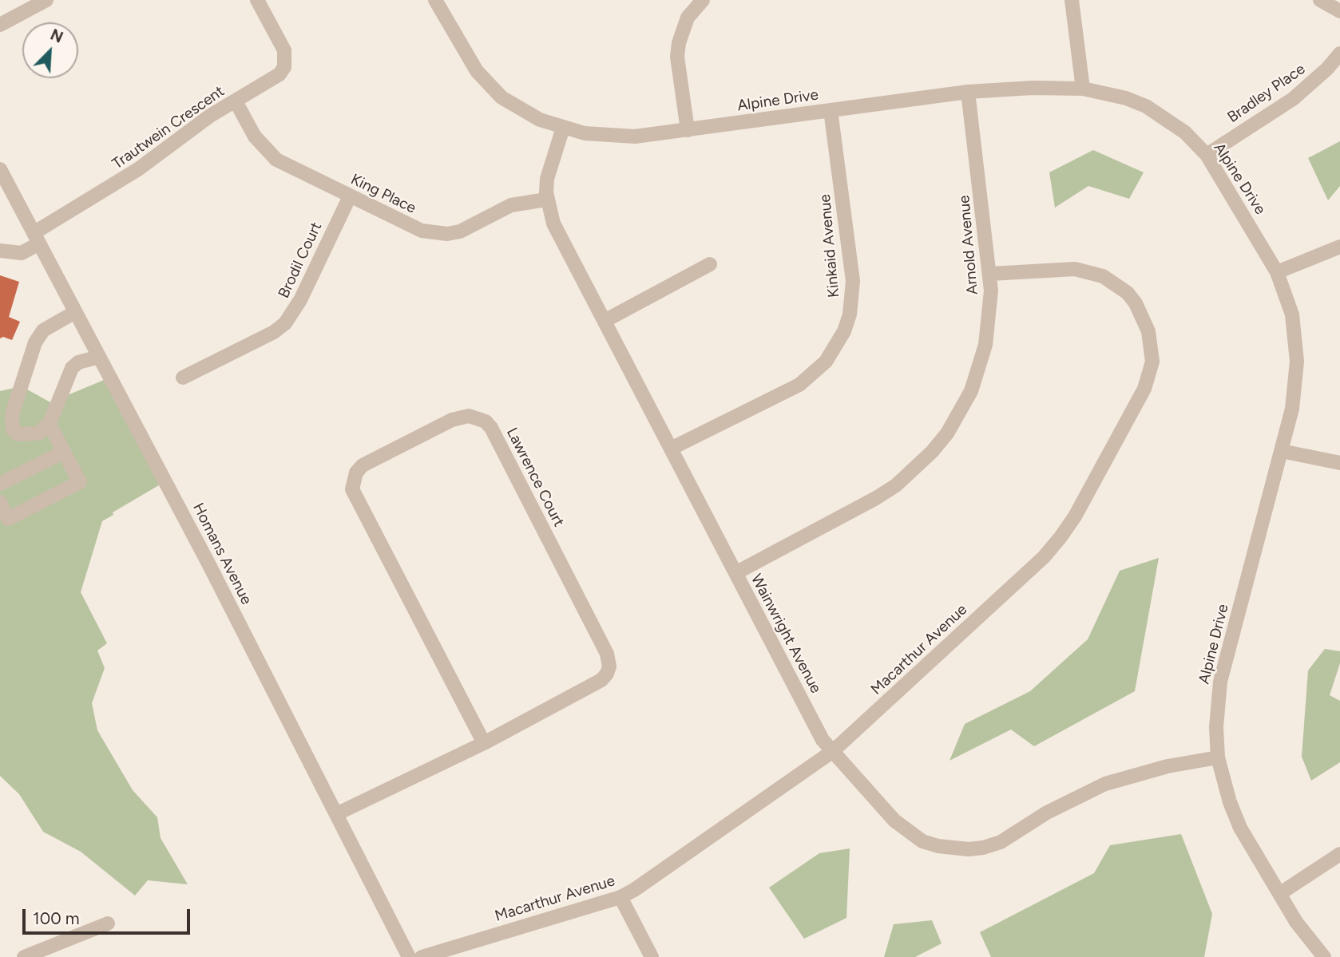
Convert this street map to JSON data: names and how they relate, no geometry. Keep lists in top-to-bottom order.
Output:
{
  "streets": {
    "street": [
      "Bradley Place",
      "Alpine Drive",
      "Trautwein Crescent",
      "King Place",
      "Arnold Avenue",
      "Kinkaid Avenue",
      "Brodil Court",
      "Lawrence Court",
      "Homans Avenue",
      "Wainwright Avenue",
      "Macarthur Avenue"
    ]
  },
  "crossings": [
    ["Bradley Place", "Alpine Drive"],
    ["Alpine Drive", "Arnold Avenue"],
    ["Alpine Drive", "Kinkaid Avenue"],
    ["Alpine Drive", "Wainwright Avenue"],
    ["Trautwein Crescent", "King Place"],
    ["Trautwein Crescent", "Homans Avenue"],
    ["King Place", "Brodil Court"],
    ["King Place", "Wainwright Avenue"],
    ["Arnold Avenue", "Wainwright Avenue"],
    ["Arnold Avenue", "Macarthur Avenue"],
    ["Kinkaid Avenue", "Wainwright Avenue"],
    ["Lawrence Court", "Homans Avenue"],
    ["Wainwright Avenue", "Macarthur Avenue"]
  ],
  "scale_bar": "100 m",
  "north": "top right"
}
